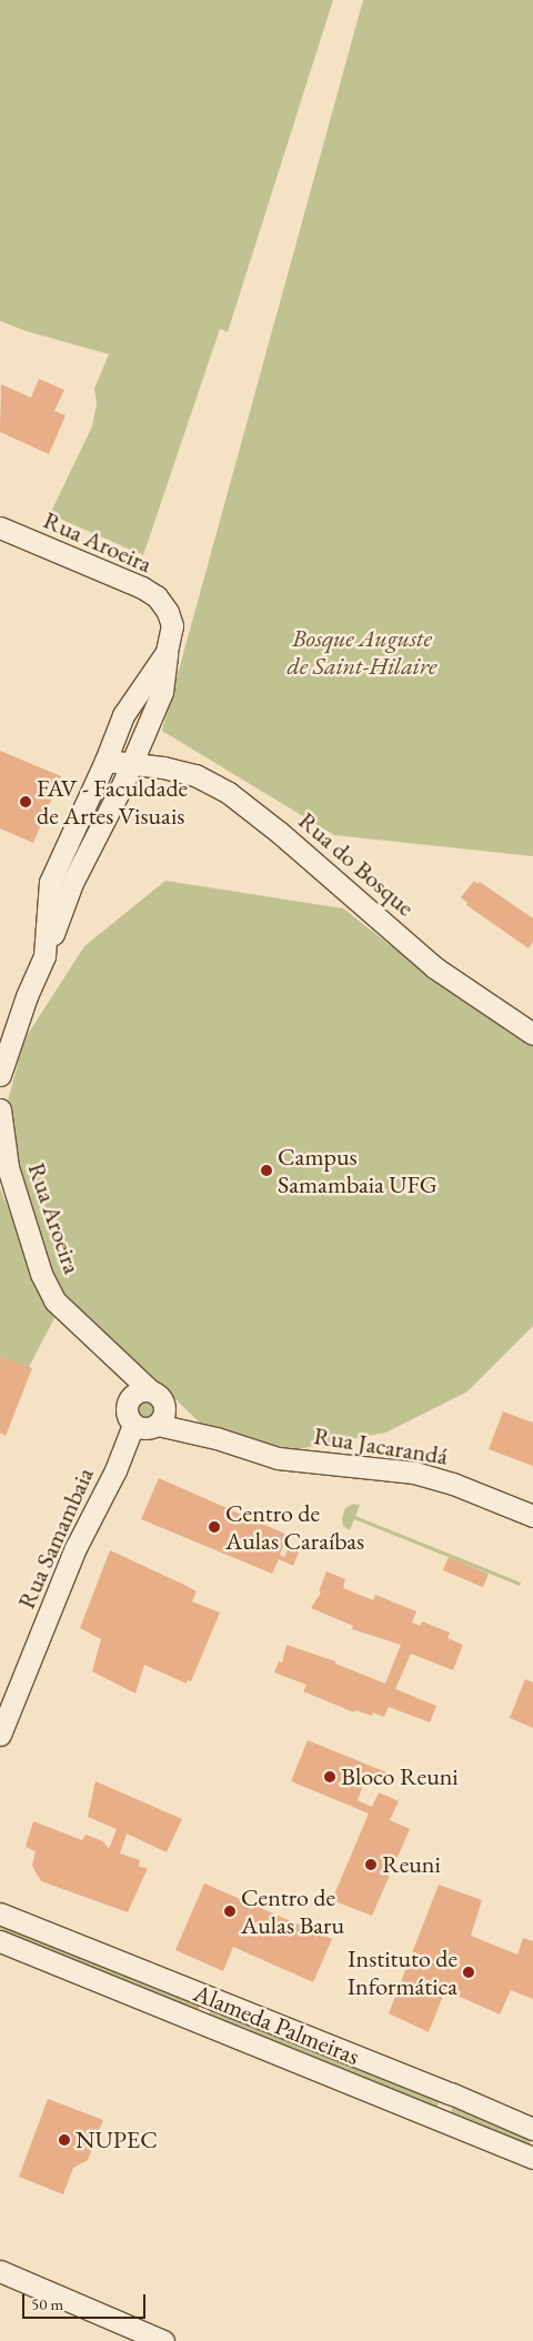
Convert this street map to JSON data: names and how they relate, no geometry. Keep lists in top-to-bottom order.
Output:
{
  "streets": {
    "street": [
      "Rua Aroeira",
      "Rua do Bosque",
      "Rua Jacarandá",
      "Rua Samambaia",
      "Alameda Palmeiras"
    ]
  },
  "crossings": [
    ["Rua Aroeira", "Rua Samambaia"]
  ],
  "parks": ["Bosque Auguste de Saint-Hilaire"],
  "places": [
    "FAV - Faculdade de Artes Visuais",
    "Campus Samambaia UFG",
    "Centro de Aulas Caraíbas",
    "Bloco Reuni",
    "Reuni",
    "Centro de Aulas Baru",
    "Instituto de Informática",
    "NUPEC"
  ],
  "scale_bar": "50 m"
}
